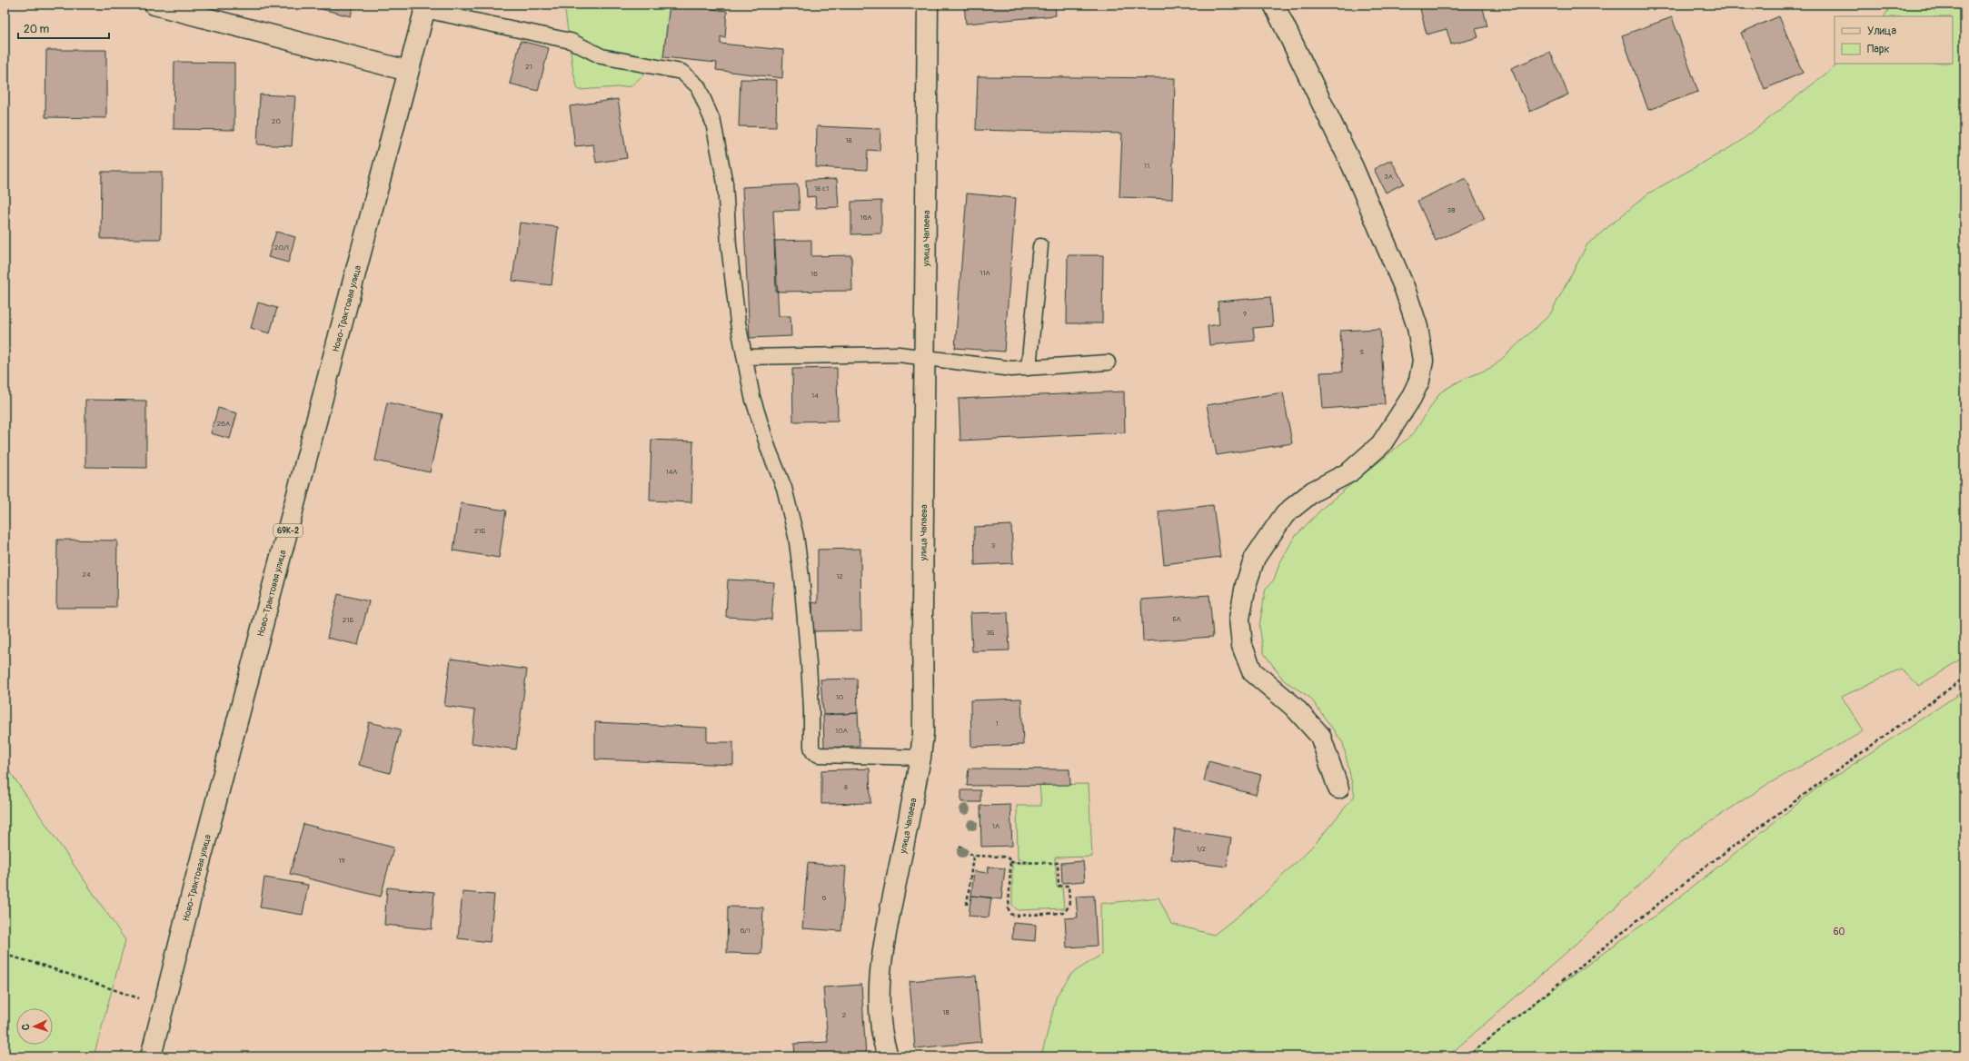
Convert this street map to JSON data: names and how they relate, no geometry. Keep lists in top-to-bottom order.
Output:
{
  "streets": {
    "street": ["улица Чапаева", "Ново-Трактовая улица", "69К-2"]
  },
  "parks": ["60"],
  "house_numbers": [
    "21",
    "20",
    "18",
    "11",
    "3А",
    "18 с1",
    "3В",
    "16А",
    "20/1",
    "11А",
    "16",
    "9",
    "5",
    "14",
    "26А",
    "14А",
    "21Б",
    "3",
    "24",
    "12",
    "5А",
    "21Б",
    "3Б",
    "10",
    "1",
    "10А",
    "8",
    "1А",
    "1/2",
    "19",
    "6",
    "6/1",
    "1В",
    "2"
  ],
  "legend": ["Улица", "Парк"],
  "scale_bar": "20 m",
  "north": "left"
}
